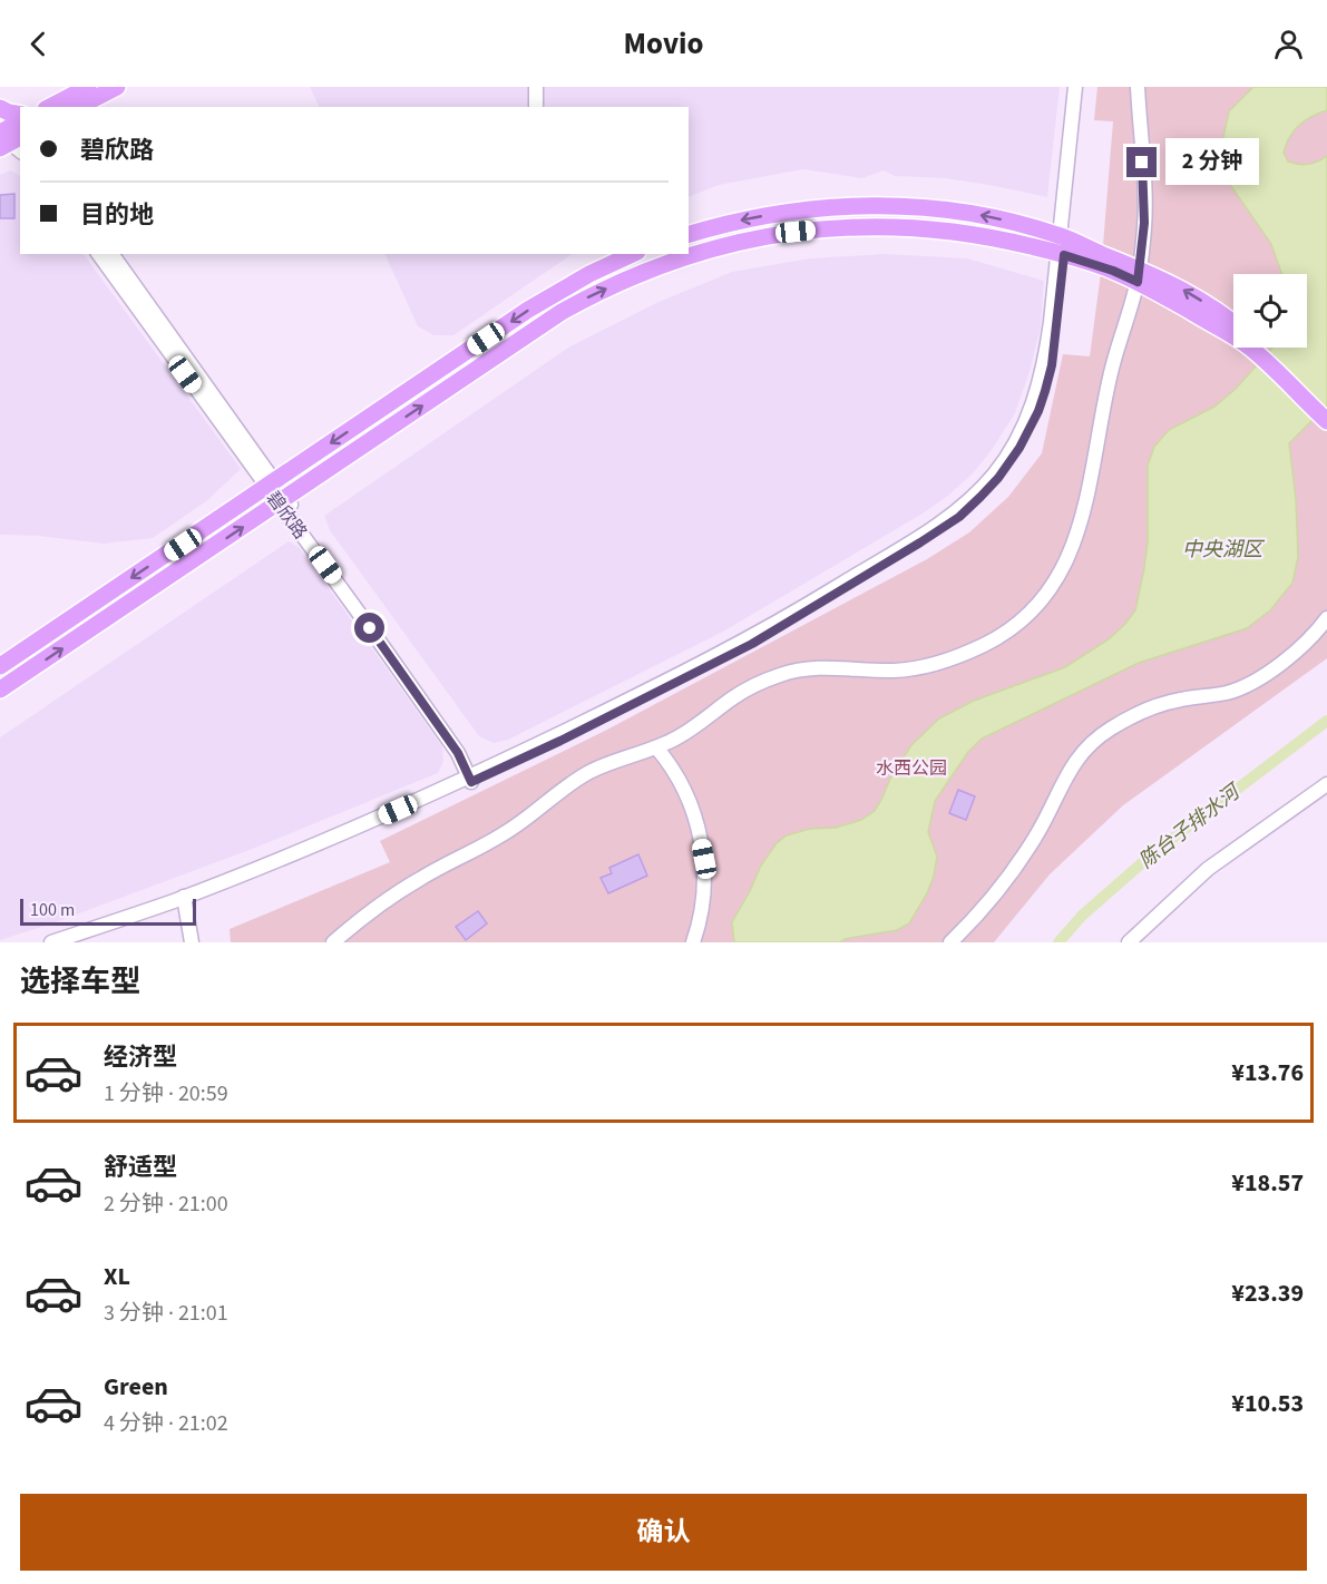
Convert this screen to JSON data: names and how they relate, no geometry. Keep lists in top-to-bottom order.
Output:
{
  "streets": {
    "street": ["碧欣路"]
  },
  "water": ["中央湖区", "陈台子排水河"],
  "parks": ["水西公园"],
  "scale_bar": "100 m",
  "page": {
    "header": "Movio",
    "banner": ["碧欣路", "目的地"],
    "bubble": "2 分钟",
    "scale": "100 m",
    "heading": "选择车型",
    "list": [
      {
        "name": "经济型",
        "note": "1 分钟 · 20:59",
        "value": "¥13.76"
      },
      {
        "name": "舒适型",
        "note": "2 分钟 · 21:00",
        "value": "¥18.57"
      },
      {
        "name": "XL",
        "note": "3 分钟 · 21:01",
        "value": "¥23.39"
      },
      {
        "name": "Green",
        "note": "4 分钟 · 21:02",
        "value": "¥10.53"
      }
    ],
    "buttons": "确认"
  }
}
